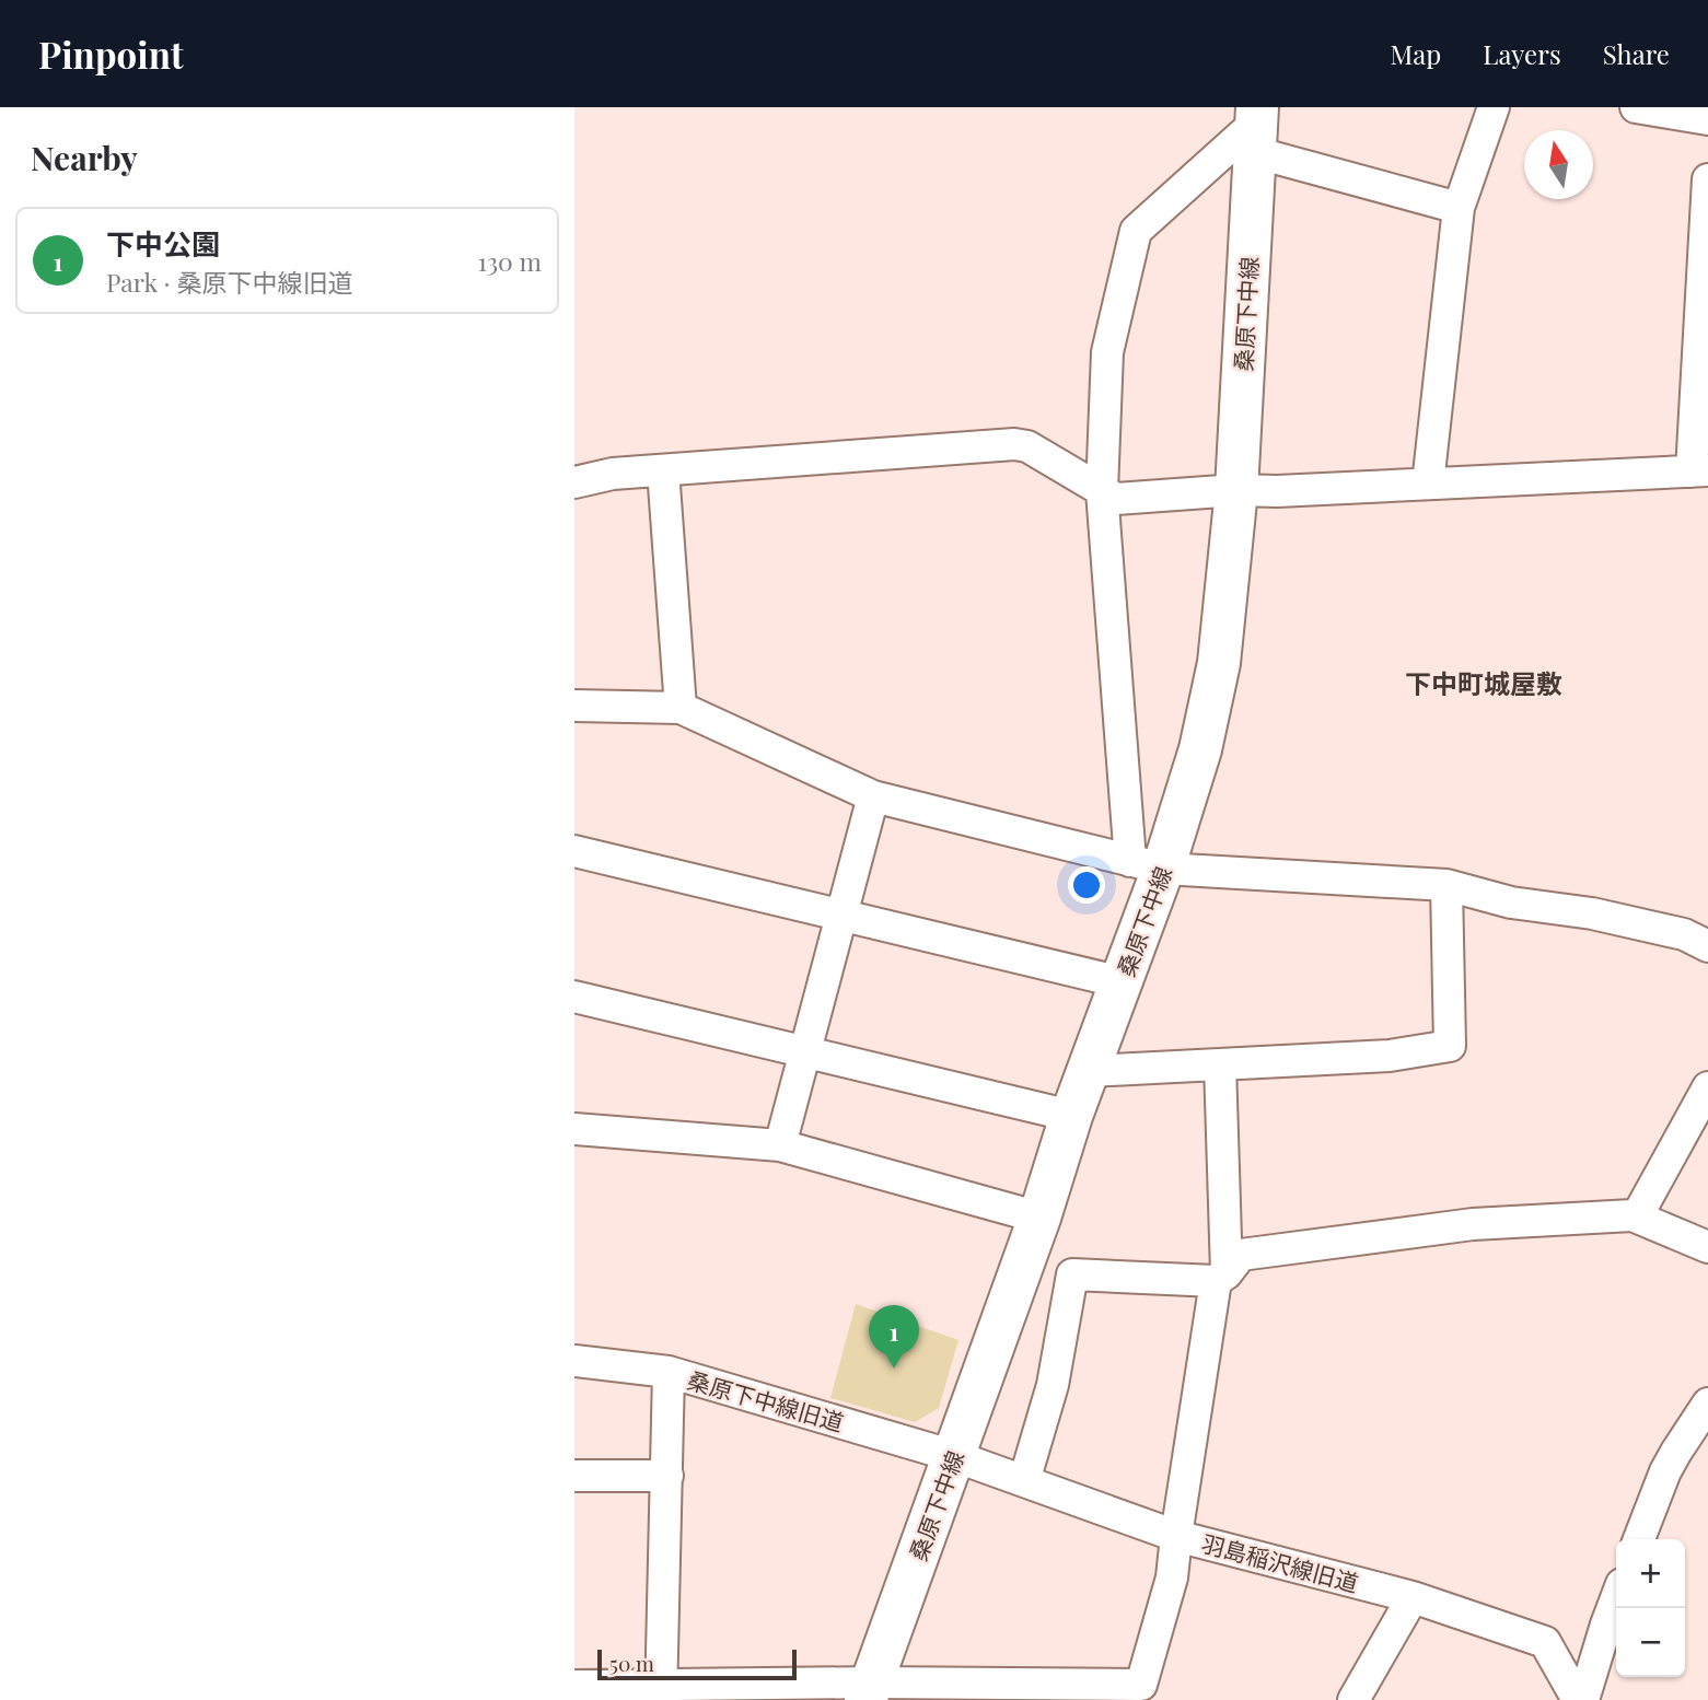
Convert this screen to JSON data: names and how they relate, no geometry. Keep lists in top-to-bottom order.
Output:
{
  "streets": {
    "main road": ["桑原下中線"],
    "street": ["桑原下中線旧道", "羽島稲沢線旧道"]
  },
  "crossings": [
    ["桑原下中線", "桑原下中線旧道"],
    ["桑原下中線", "羽島稲沢線旧道"],
    ["桑原下中線旧道", "羽島稲沢線旧道"]
  ],
  "districts": ["下中町城屋敷"],
  "scale_bar": "50 m",
  "north": "top",
  "page": {
    "header": "Pinpoint",
    "nav": ["Map", "Layers", "Share"],
    "heading": "Nearby",
    "list": [
      {
        "mark": "1",
        "name": "下中公園",
        "note": "Park · 桑原下中線旧道",
        "value": "130 m"
      }
    ],
    "pins": "1",
    "map_buttons": ["+", "−"],
    "scale": "50 m"
  }
}
